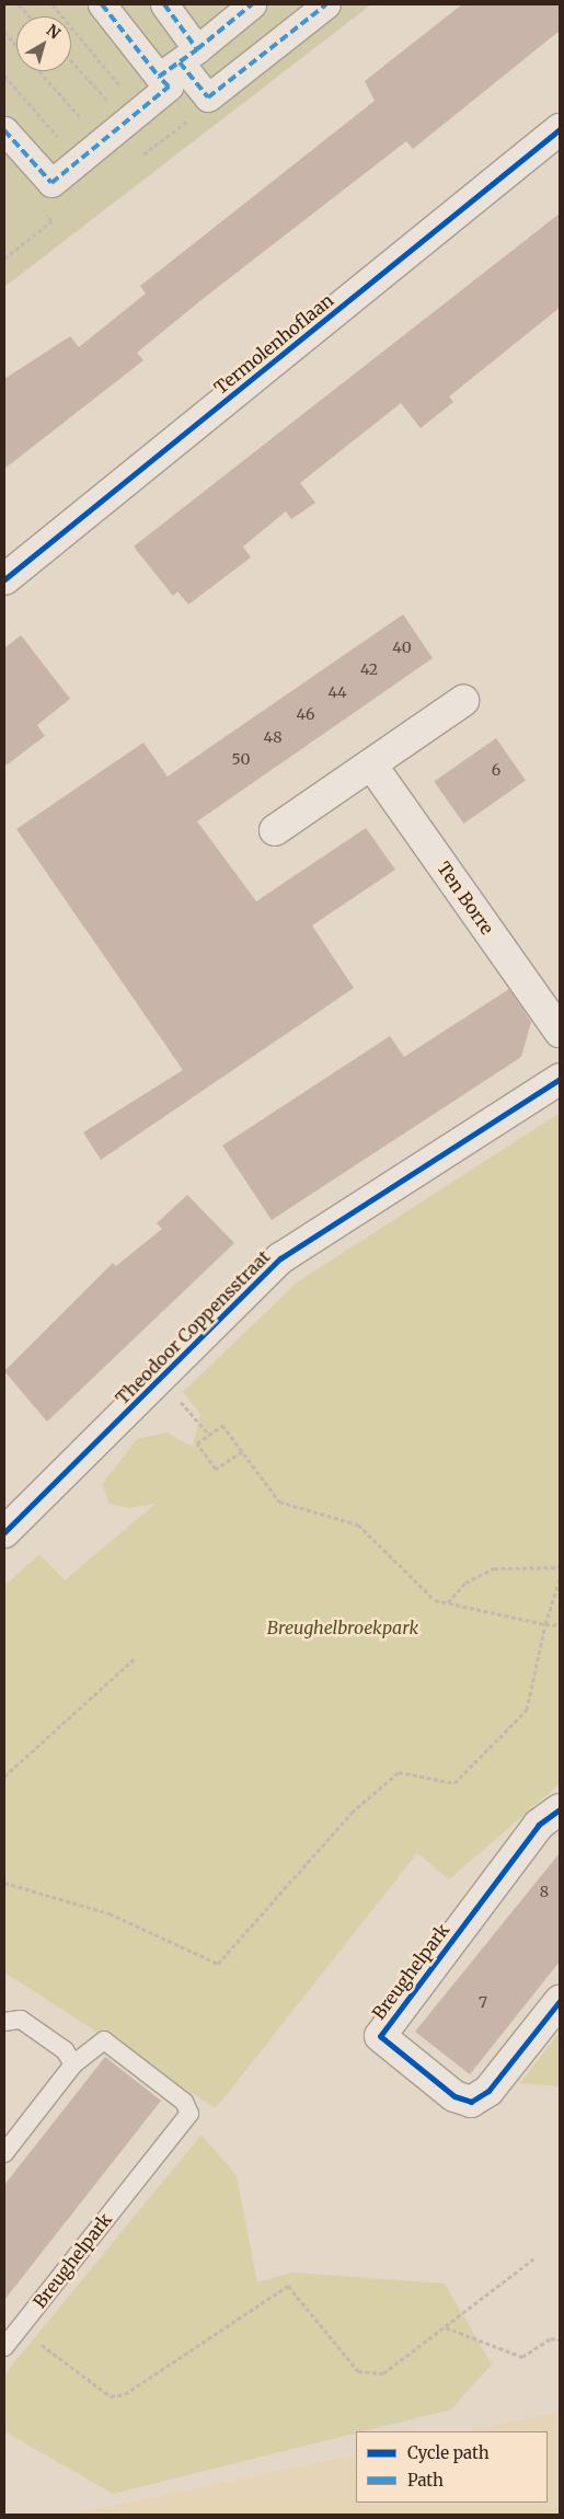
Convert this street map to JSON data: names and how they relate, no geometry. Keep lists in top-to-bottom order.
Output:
{
  "streets": {
    "street": [
      "Termolenhoflaan",
      "Ten Borre",
      "Theodoor Coppensstraat",
      "Breughelpark"
    ]
  },
  "parks": ["Breughelbroekpark"],
  "house_numbers": [
    "40",
    "42",
    "44",
    "46",
    "48",
    "50",
    "6",
    "8",
    "7"
  ],
  "legend": ["Cycle path", "Path"],
  "north": "top right"
}
